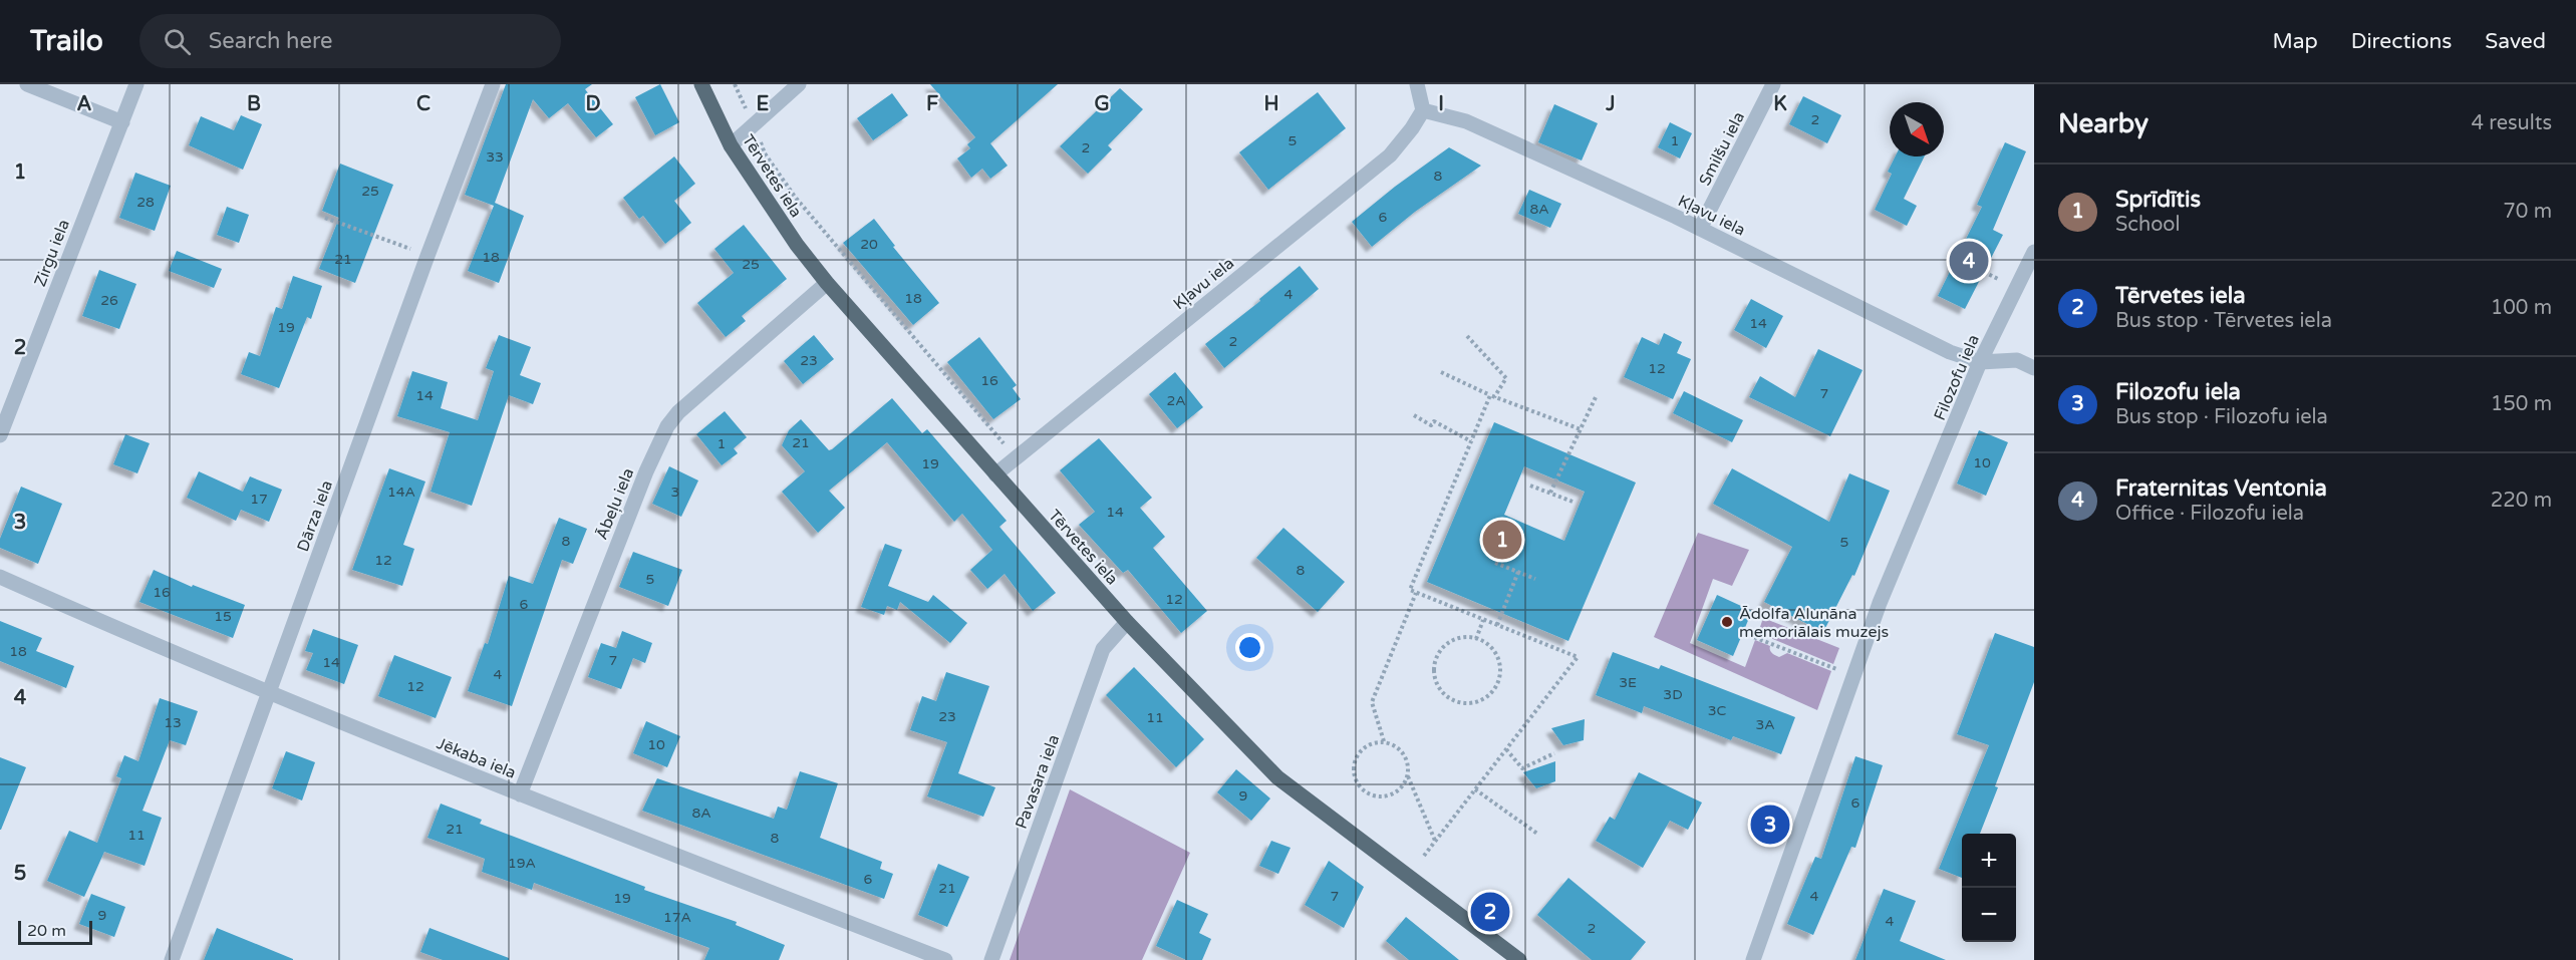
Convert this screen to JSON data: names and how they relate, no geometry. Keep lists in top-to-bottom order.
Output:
{
  "streets": {
    "main road": ["Tērvetes iela"],
    "street": [
      "Smilšu iela",
      "Kļavu iela",
      "Zirgu iela",
      "Filozofu iela",
      "Ābeļu iela",
      "Dārza iela",
      "Jēkaba iela",
      "Pavasara iela"
    ]
  },
  "crossings": [
    ["Smilšu iela", "Kļavu iela"],
    ["Tērvetes iela", "Kļavu iela"],
    ["Tērvetes iela", "Ābeļu iela"],
    ["Tērvetes iela", "Pavasara iela"],
    ["Kļavu iela", "Filozofu iela"],
    ["Ābeļu iela", "Jēkaba iela"],
    ["Dārza iela", "Jēkaba iela"]
  ],
  "places": ["Ādolfa Alunāna memoriālais muzejs"],
  "house_numbers": [
    "2",
    "5",
    "1",
    "2",
    "33",
    "8",
    "25",
    "28",
    "8A",
    "6",
    "20",
    "18",
    "21",
    "25",
    "4",
    "18",
    "26",
    "14",
    "19",
    "2",
    "23",
    "12",
    "16",
    "7",
    "14",
    "2A",
    "21",
    "1",
    "10",
    "19",
    "14A",
    "3",
    "17",
    "14",
    "8",
    "5",
    "12",
    "8",
    "5",
    "16",
    "12",
    "6",
    "15",
    "18",
    "7",
    "14",
    "4",
    "3E",
    "12",
    "3D",
    "3C",
    "23",
    "11",
    "13",
    "3A",
    "10",
    "9",
    "6",
    "8A",
    "21",
    "11",
    "8",
    "19A",
    "6",
    "21",
    "7",
    "4",
    "19",
    "9",
    "17A",
    "4",
    "2"
  ],
  "scale_bar": "20 m",
  "north": "bottom right",
  "page": {
    "header": "Trailo",
    "search": "Search here",
    "nav": ["Map", "Directions", "Saved"],
    "heading": ["Nearby", "4 results"],
    "list": [
      {
        "mark": "1",
        "name": "Sprīdītis",
        "note": "School",
        "value": "70 m"
      },
      {
        "mark": "2",
        "name": "Tērvetes iela",
        "note": "Bus stop · Tērvetes iela",
        "value": "100 m"
      },
      {
        "mark": "3",
        "name": "Filozofu iela",
        "note": "Bus stop · Filozofu iela",
        "value": "150 m"
      },
      {
        "mark": "4",
        "name": "Fraternitas Ventonia",
        "note": "Office · Filozofu iela",
        "value": "220 m"
      }
    ],
    "pins": [
      "4",
      "1",
      "3",
      "2"
    ],
    "map_buttons": ["+", "−"],
    "scale": "20 m"
  },
  "grid": {
    "columns": [
      "A",
      "B",
      "C",
      "D",
      "E",
      "F",
      "G",
      "H",
      "I",
      "J",
      "K"
    ],
    "rows": [
      "1",
      "2",
      "3",
      "4",
      "5"
    ]
  }
}
